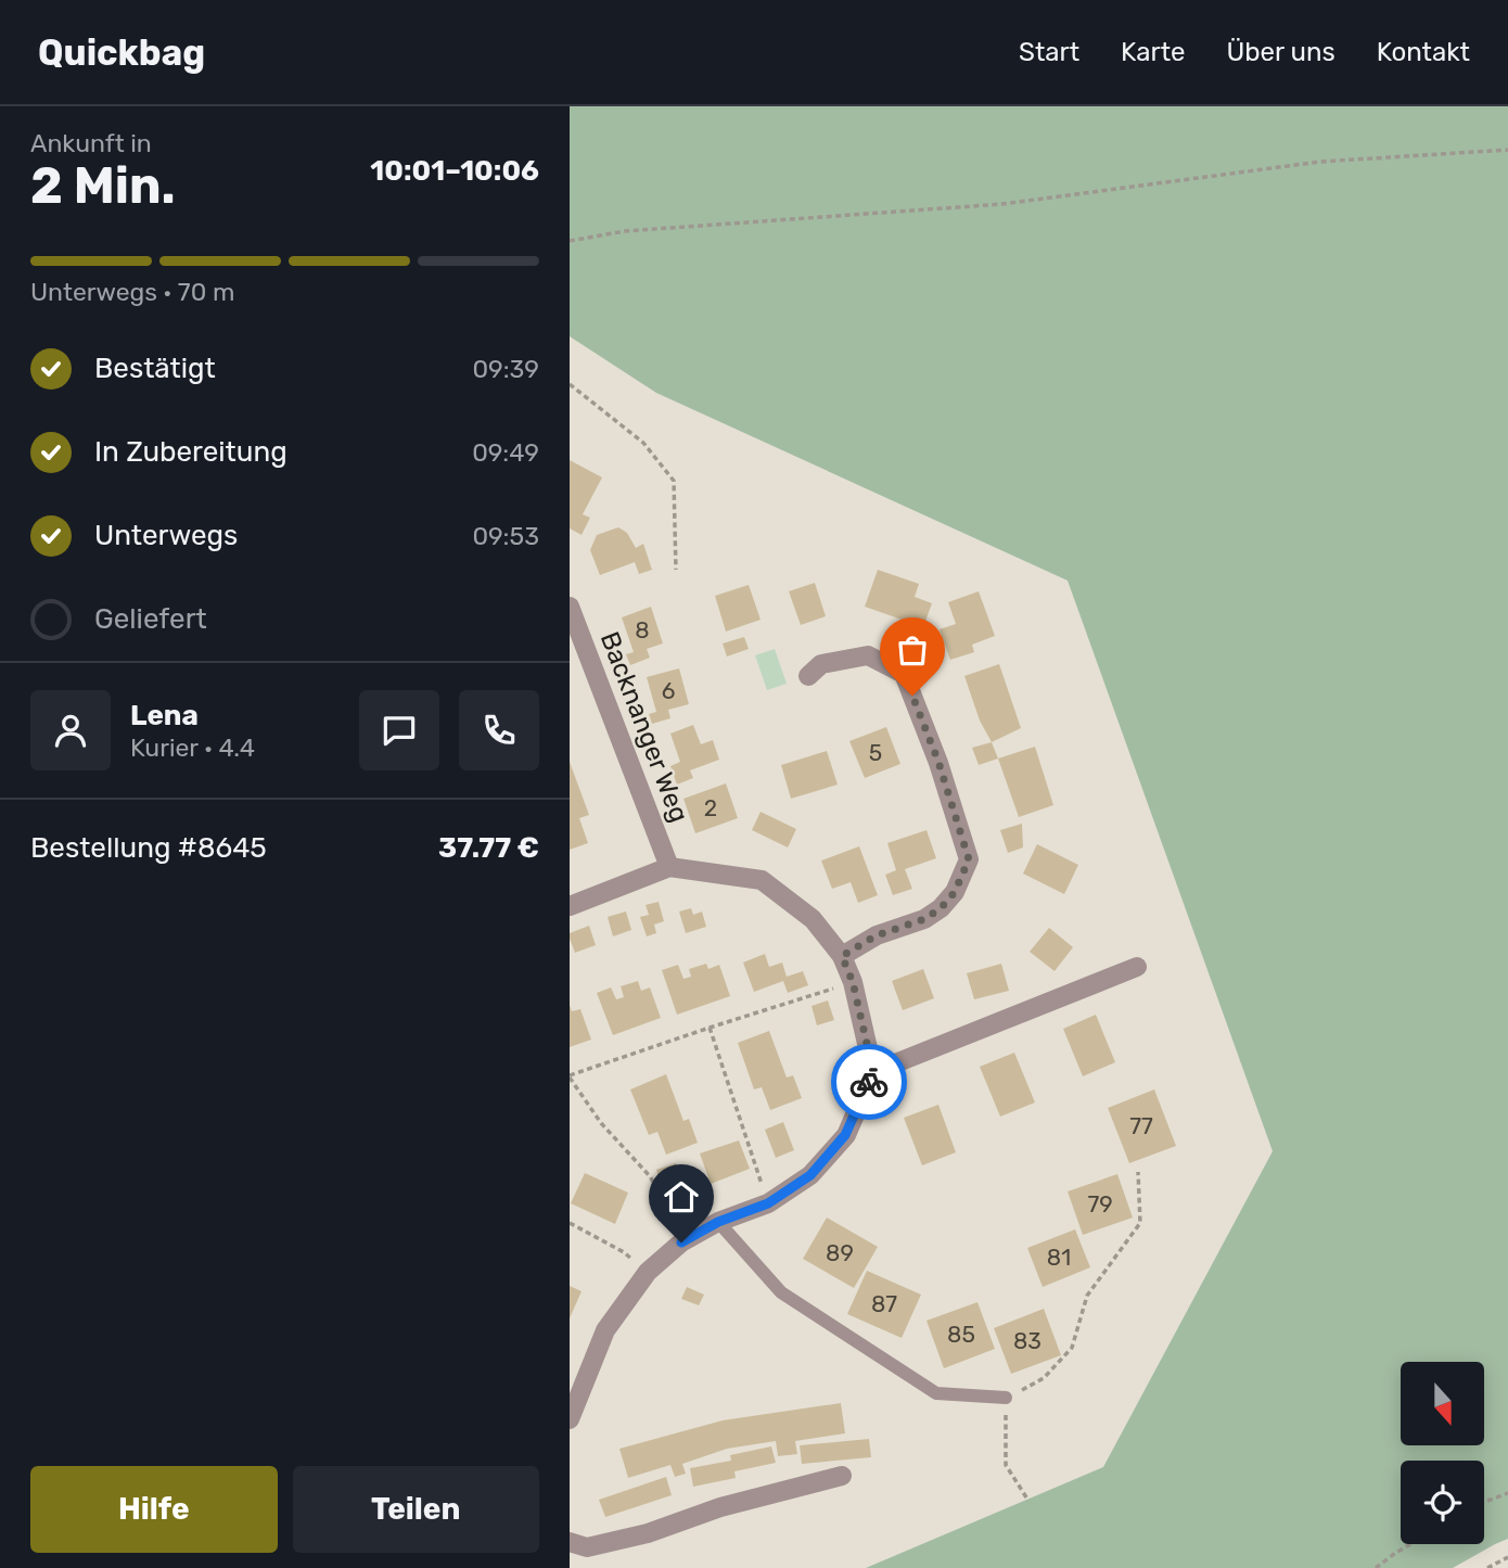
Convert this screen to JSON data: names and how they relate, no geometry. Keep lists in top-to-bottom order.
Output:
{
  "streets": {
    "street": ["Backnanger Weg"]
  },
  "house_numbers": [
    "8",
    "6",
    "5",
    "2",
    "77",
    "79",
    "89",
    "81",
    "87",
    "85",
    "83"
  ],
  "north": "bottom",
  "page": {
    "header": "Quickbag",
    "nav": [
      "Start",
      "Karte",
      "Über uns",
      "Kontakt"
    ],
    "heading": ["2 Min.", "Ankunft in", "10:01–10:06"],
    "panel": [
      "Lena",
      "Kurier · 4.4",
      "Bestellung #8645",
      "37.77 €"
    ],
    "bar": "Unterwegs · 70 m",
    "list": [
      ["Bestätigt", "09:39"],
      ["In Zubereitung", "09:49"],
      ["Unterwegs", "09:53"],
      "Geliefert"
    ],
    "buttons": ["Hilfe", "Teilen"]
  }
}
